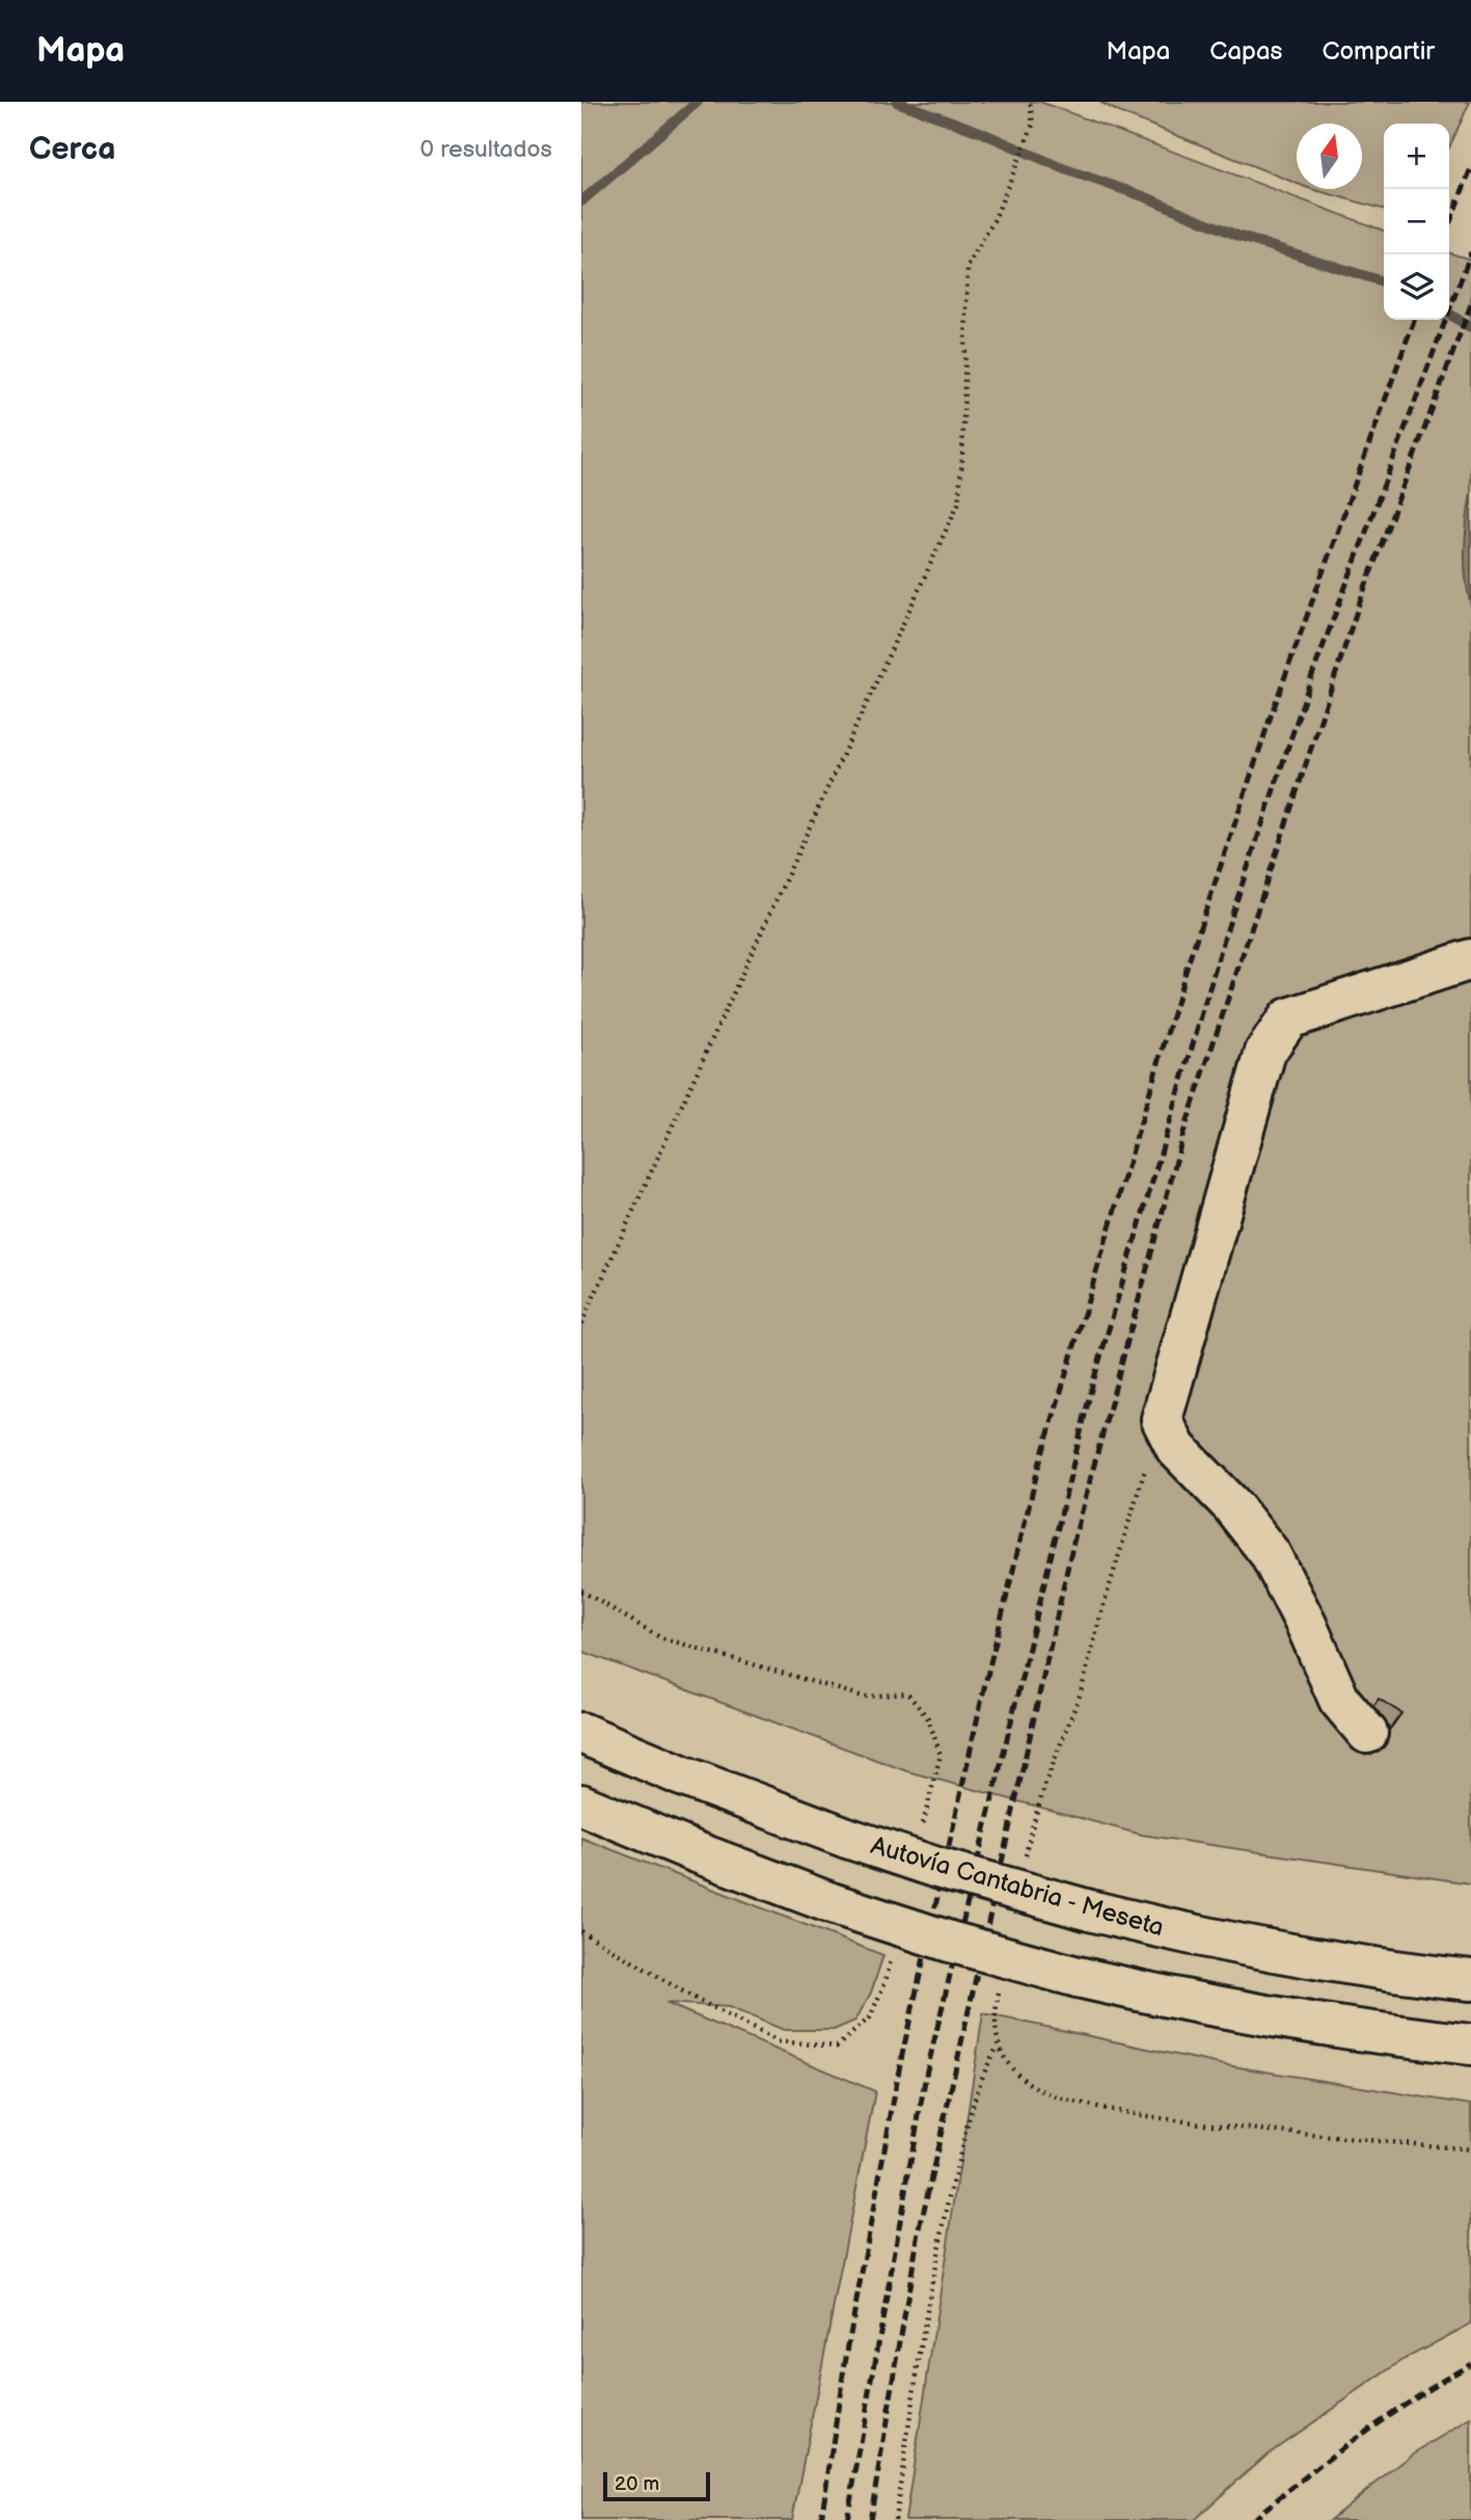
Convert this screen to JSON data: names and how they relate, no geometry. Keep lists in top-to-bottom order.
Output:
{
  "streets": {
    "main road": ["Autovía Cantabria - Meseta"]
  },
  "scale_bar": "20 m",
  "north": "top",
  "page": {
    "header": "Mapa",
    "nav": ["Mapa", "Capas", "Compartir"],
    "heading": ["Cerca", "0 resultados"],
    "map_buttons": ["+", "−"],
    "scale": "20 m"
  }
}
